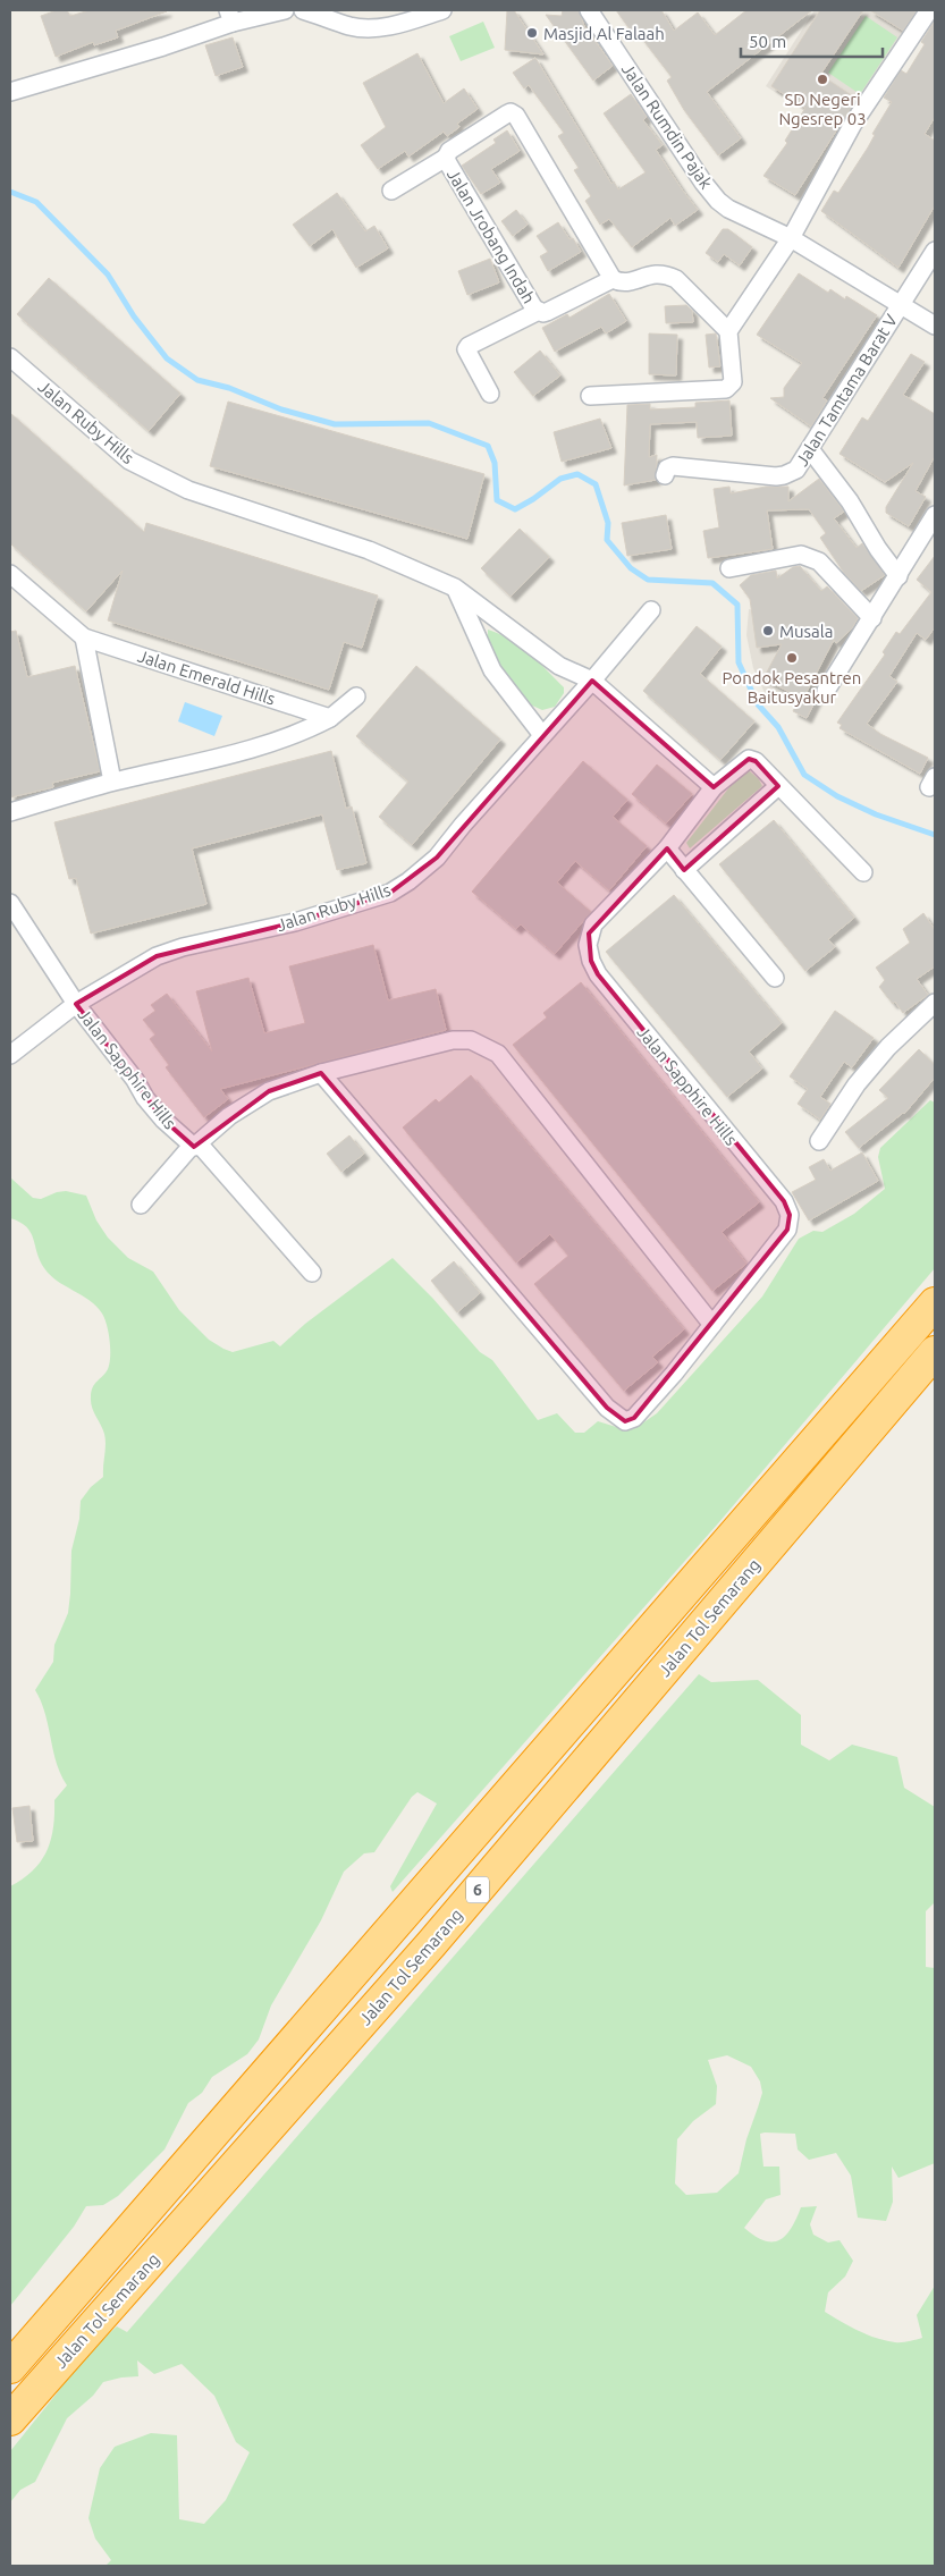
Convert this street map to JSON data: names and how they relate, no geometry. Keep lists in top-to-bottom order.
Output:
{
  "streets": {
    "highway": ["Jalan Tol Semarang", "6"],
    "street": [
      "Jalan Rumdin Pajak",
      "Jalan Jrobang Indah",
      "Jalan Tamtama Barat V",
      "Jalan Ruby Hills",
      "Jalan Emerald Hills",
      "Jalan Sapphire Hills"
    ]
  },
  "crossings": [
    ["Jalan Rumdin Pajak", "Jalan Tamtama Barat V"],
    ["Jalan Ruby Hills", "Jalan Sapphire Hills"]
  ],
  "places": [
    "Masjid Al Falaah",
    "SD Negeri Ngesrep 03",
    "Musala",
    "Pondok Pesantren Baitusyakur"
  ],
  "scale_bar": "50 m"
}
